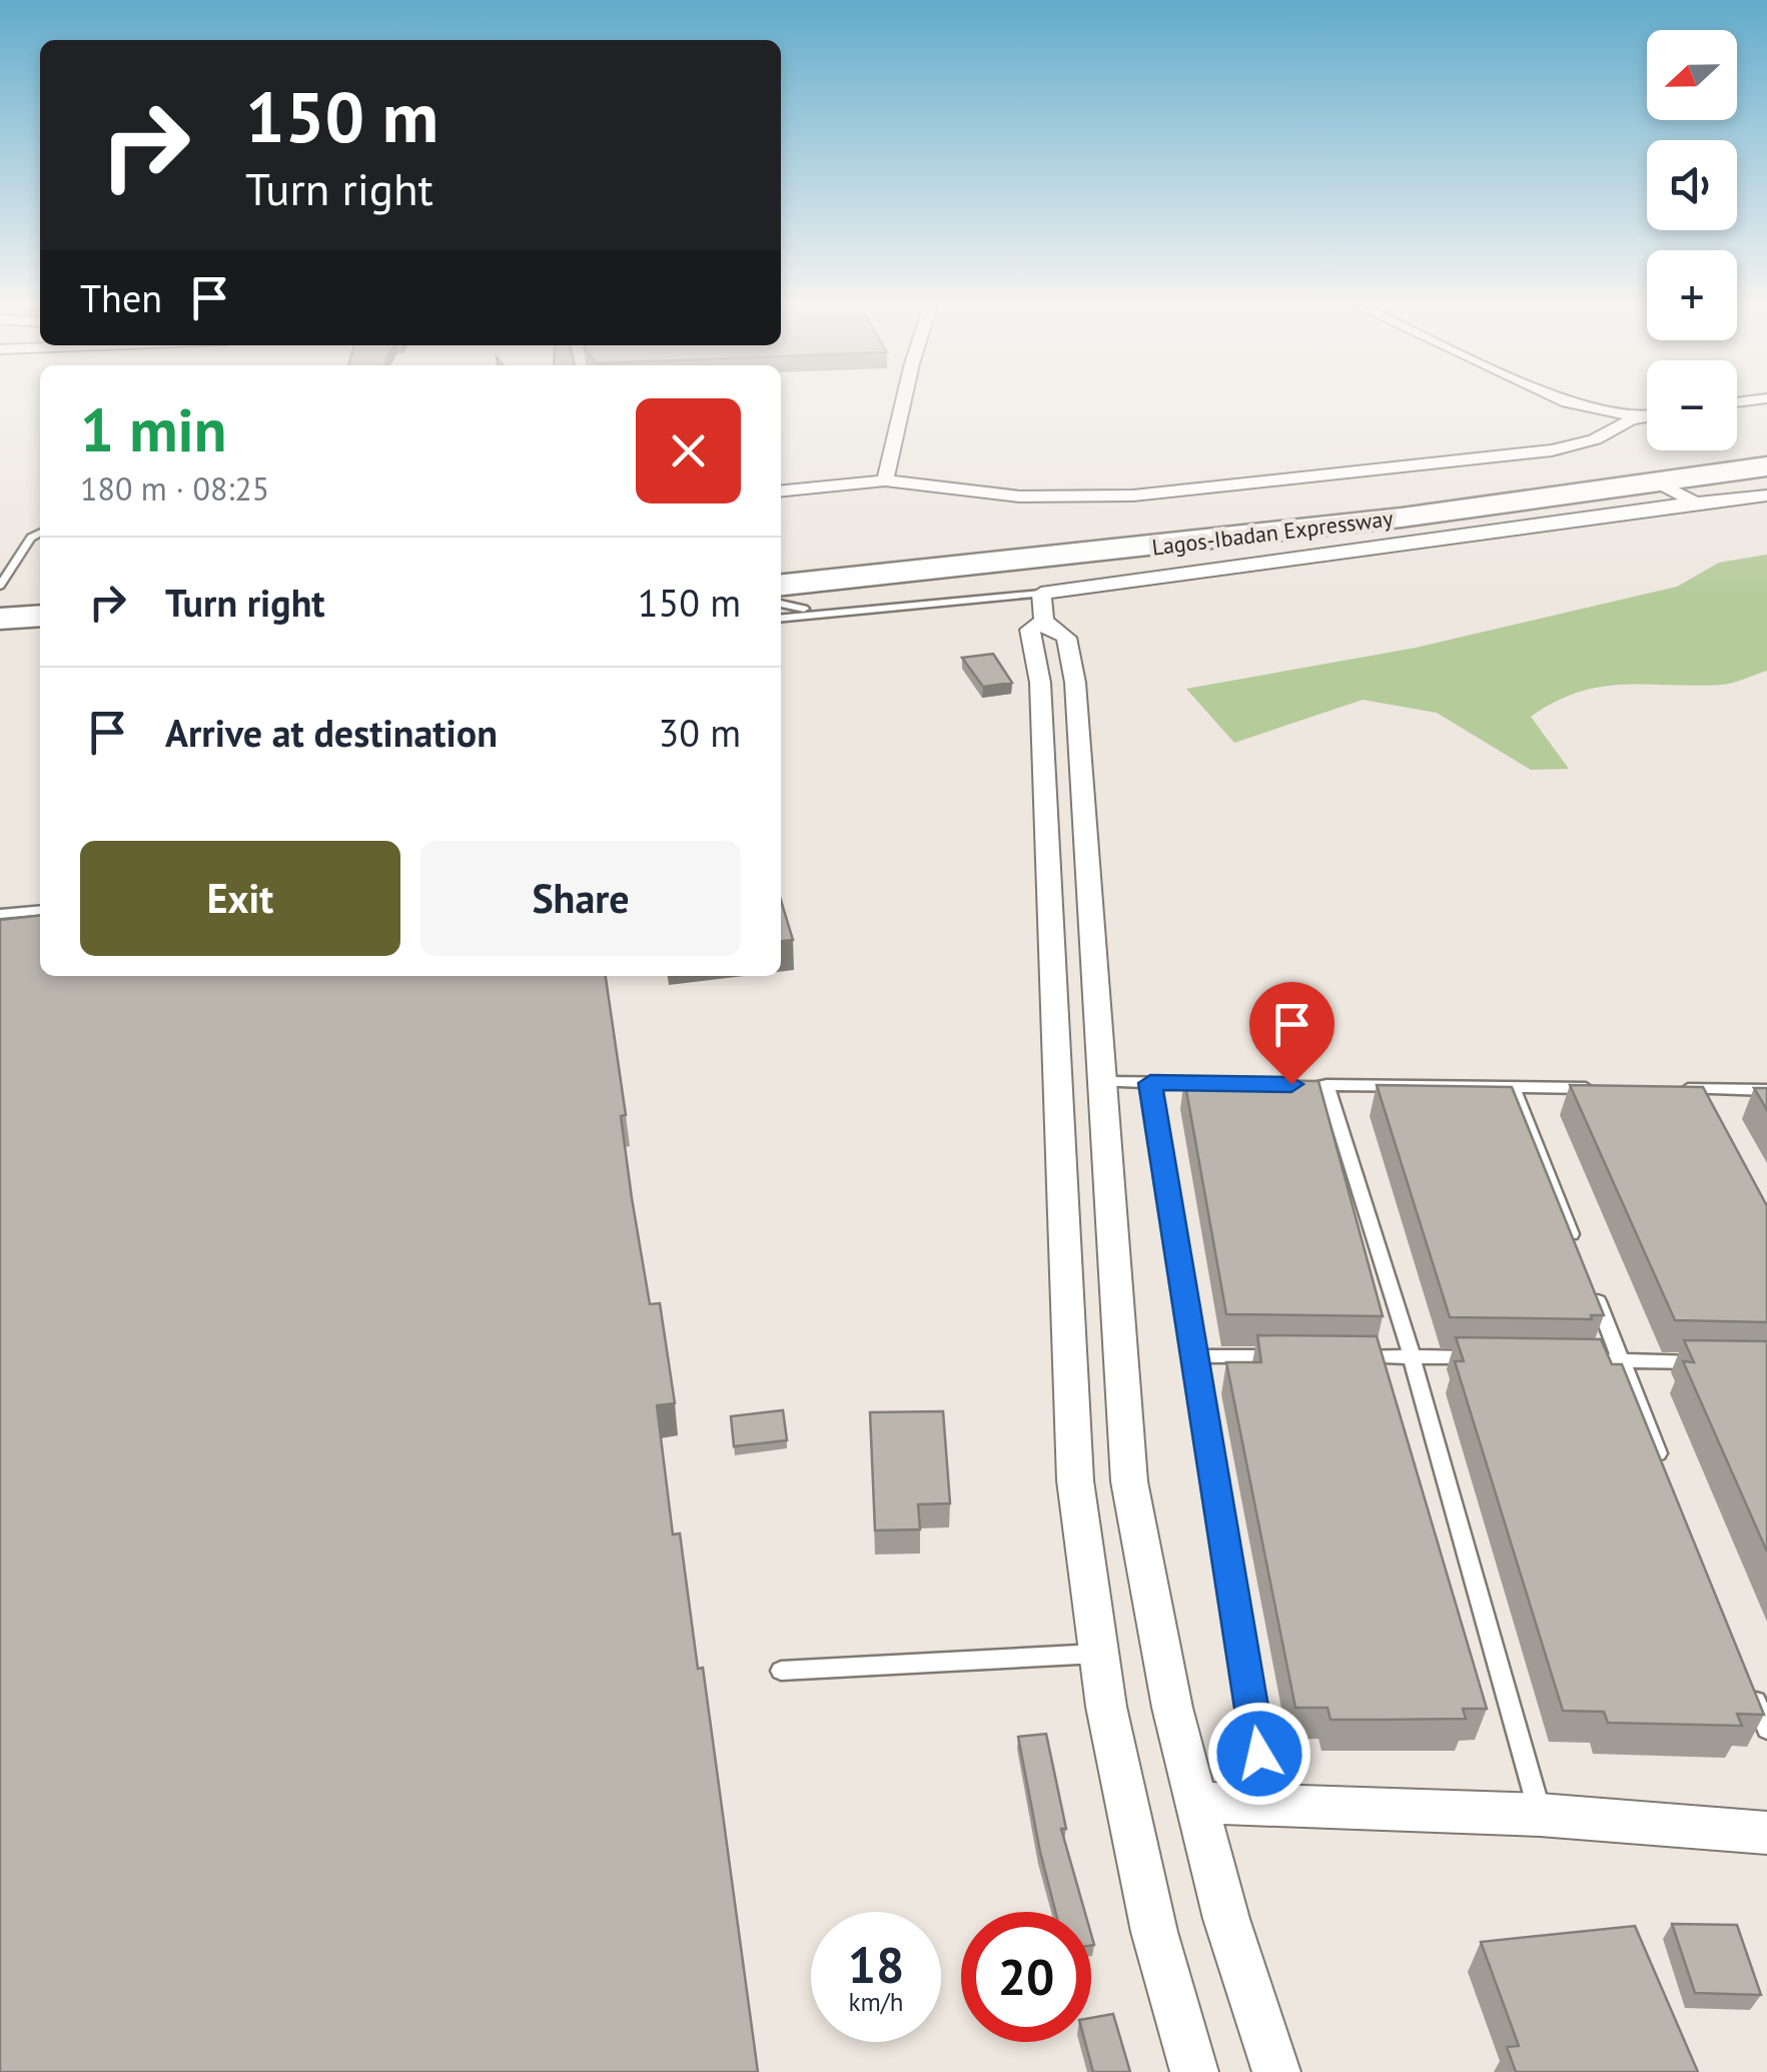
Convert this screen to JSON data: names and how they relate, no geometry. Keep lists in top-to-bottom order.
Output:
{
  "streets": {
    "highway": ["Lagos-Ibadan Expressway"]
  },
  "north": "left",
  "page": {
    "map_buttons": ["+", "−"],
    "turn": ["150 m", "Turn right"],
    "then": "Then",
    "heading": ["1 min", "180 m · 08:25"],
    "list": [
      {
        "name": "Turn right",
        "value": "150 m"
      },
      {
        "name": "Arrive at destination",
        "value": "30 m"
      }
    ],
    "buttons": ["Exit", "Share"],
    "speed": "18 km/h",
    "limit": "20"
  }
}
